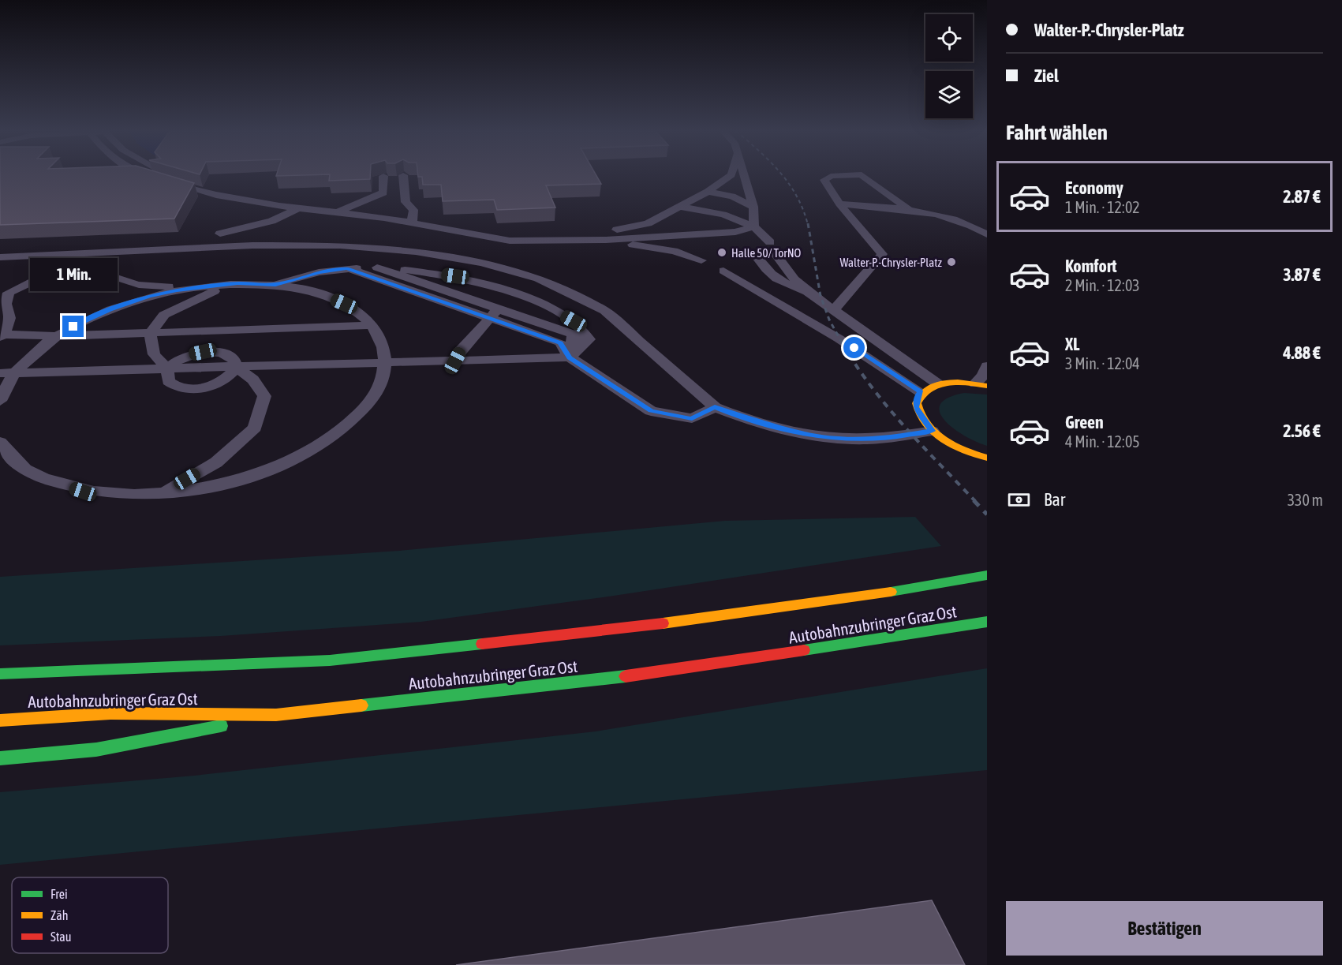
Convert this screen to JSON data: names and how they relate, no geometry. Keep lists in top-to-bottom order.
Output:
{
  "streets": {
    "main road": ["Autobahnzubringer Graz Ost"]
  },
  "places": ["Halle 50/ TorNO", "Walter-P.-Chrysler-Platz"],
  "legend": ["Frei", "Zäh", "Stau"],
  "page": {
    "banner": ["Walter-P.-Chrysler-Platz", "Ziel"],
    "heading": "Fahrt wählen",
    "list": [
      {
        "name": "Economy",
        "note": "1 Min. · 12:02",
        "value": "2.87 €"
      },
      {
        "name": "Komfort",
        "note": "2 Min. · 12:03",
        "value": "3.87 €"
      },
      {
        "name": "XL",
        "note": "3 Min. · 12:04",
        "value": "4.88 €"
      },
      {
        "name": "Green",
        "note": "4 Min. · 12:05",
        "value": "2.56 €"
      }
    ],
    "bubble": "1 Min.",
    "pay": ["Bar", "330 m"],
    "buttons": "Bestätigen"
  }
}
